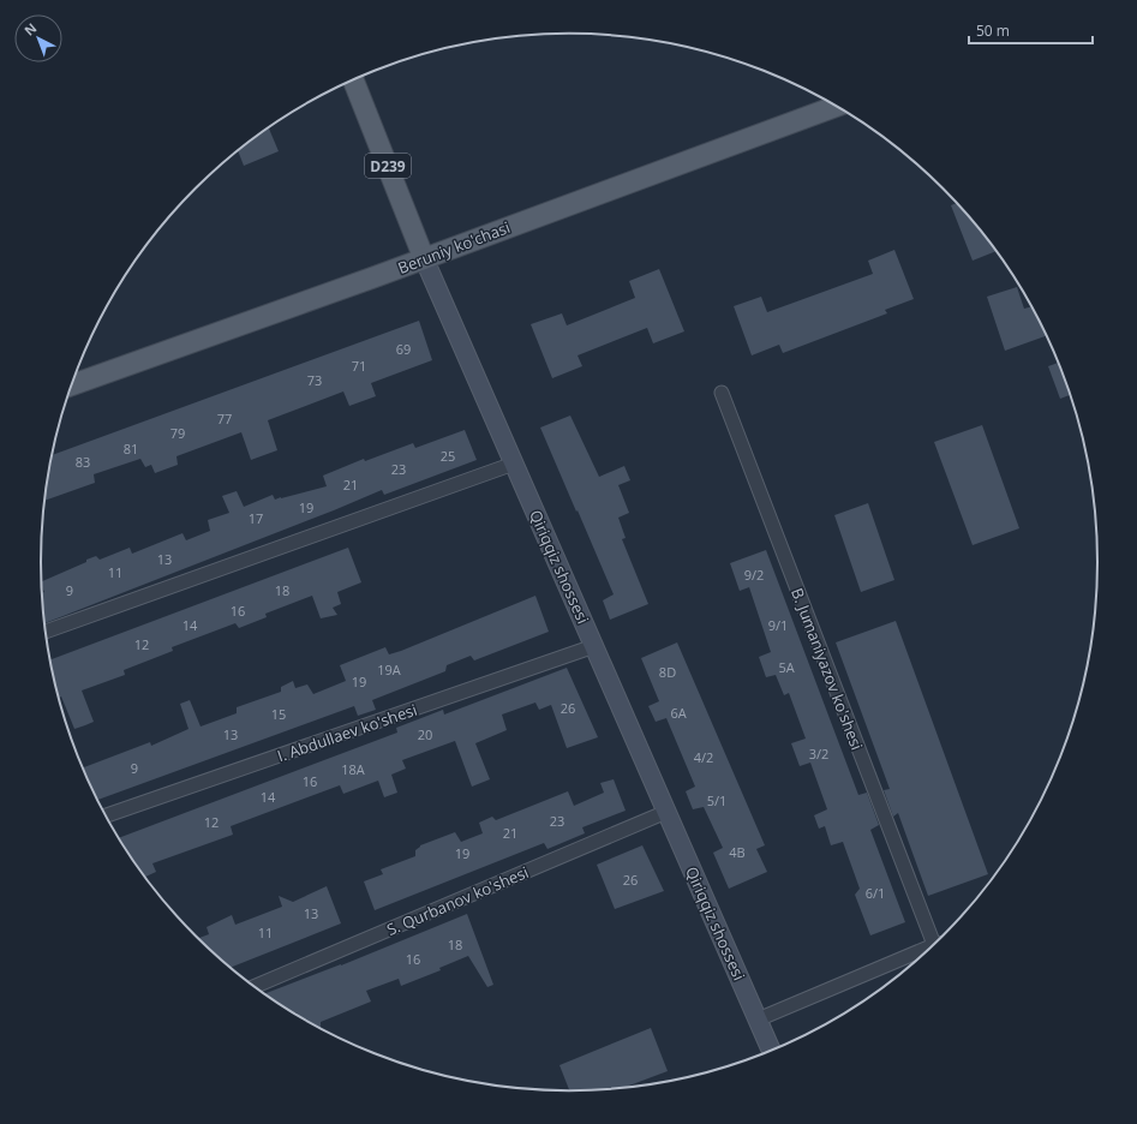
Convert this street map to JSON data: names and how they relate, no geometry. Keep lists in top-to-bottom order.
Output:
{
  "streets": {
    "main road": ["D239", "Beruniy ko'chasi", "Qiriqqiz shossesi"],
    "street": ["B. Jumaniyazov ko'shesi", "I. Abdullaev ko'shesi", "S. Qurbanov ko'shesi"]
  },
  "crossings": [
    ["Beruniy ko'chasi", "Qiriqqiz shossesi"],
    ["Qiriqqiz shossesi", "I. Abdullaev ko'shesi"],
    ["Qiriqqiz shossesi", "S. Qurbanov ko'shesi"]
  ],
  "house_numbers": [
    "69",
    "71",
    "73",
    "77",
    "79",
    "81",
    "25",
    "83",
    "23",
    "21",
    "19",
    "17",
    "13",
    "11",
    "9/2",
    "9",
    "18",
    "16",
    "14",
    "9/1",
    "12",
    "5A",
    "19A",
    "8D",
    "19",
    "26",
    "6A",
    "15",
    "13",
    "20",
    "3/2",
    "4/2",
    "9",
    "18A",
    "16",
    "14",
    "5/1",
    "23",
    "12",
    "21",
    "4B",
    "19",
    "26",
    "6/1",
    "13",
    "11",
    "18",
    "16"
  ],
  "scale_bar": "50 m",
  "north": "top left"
}
